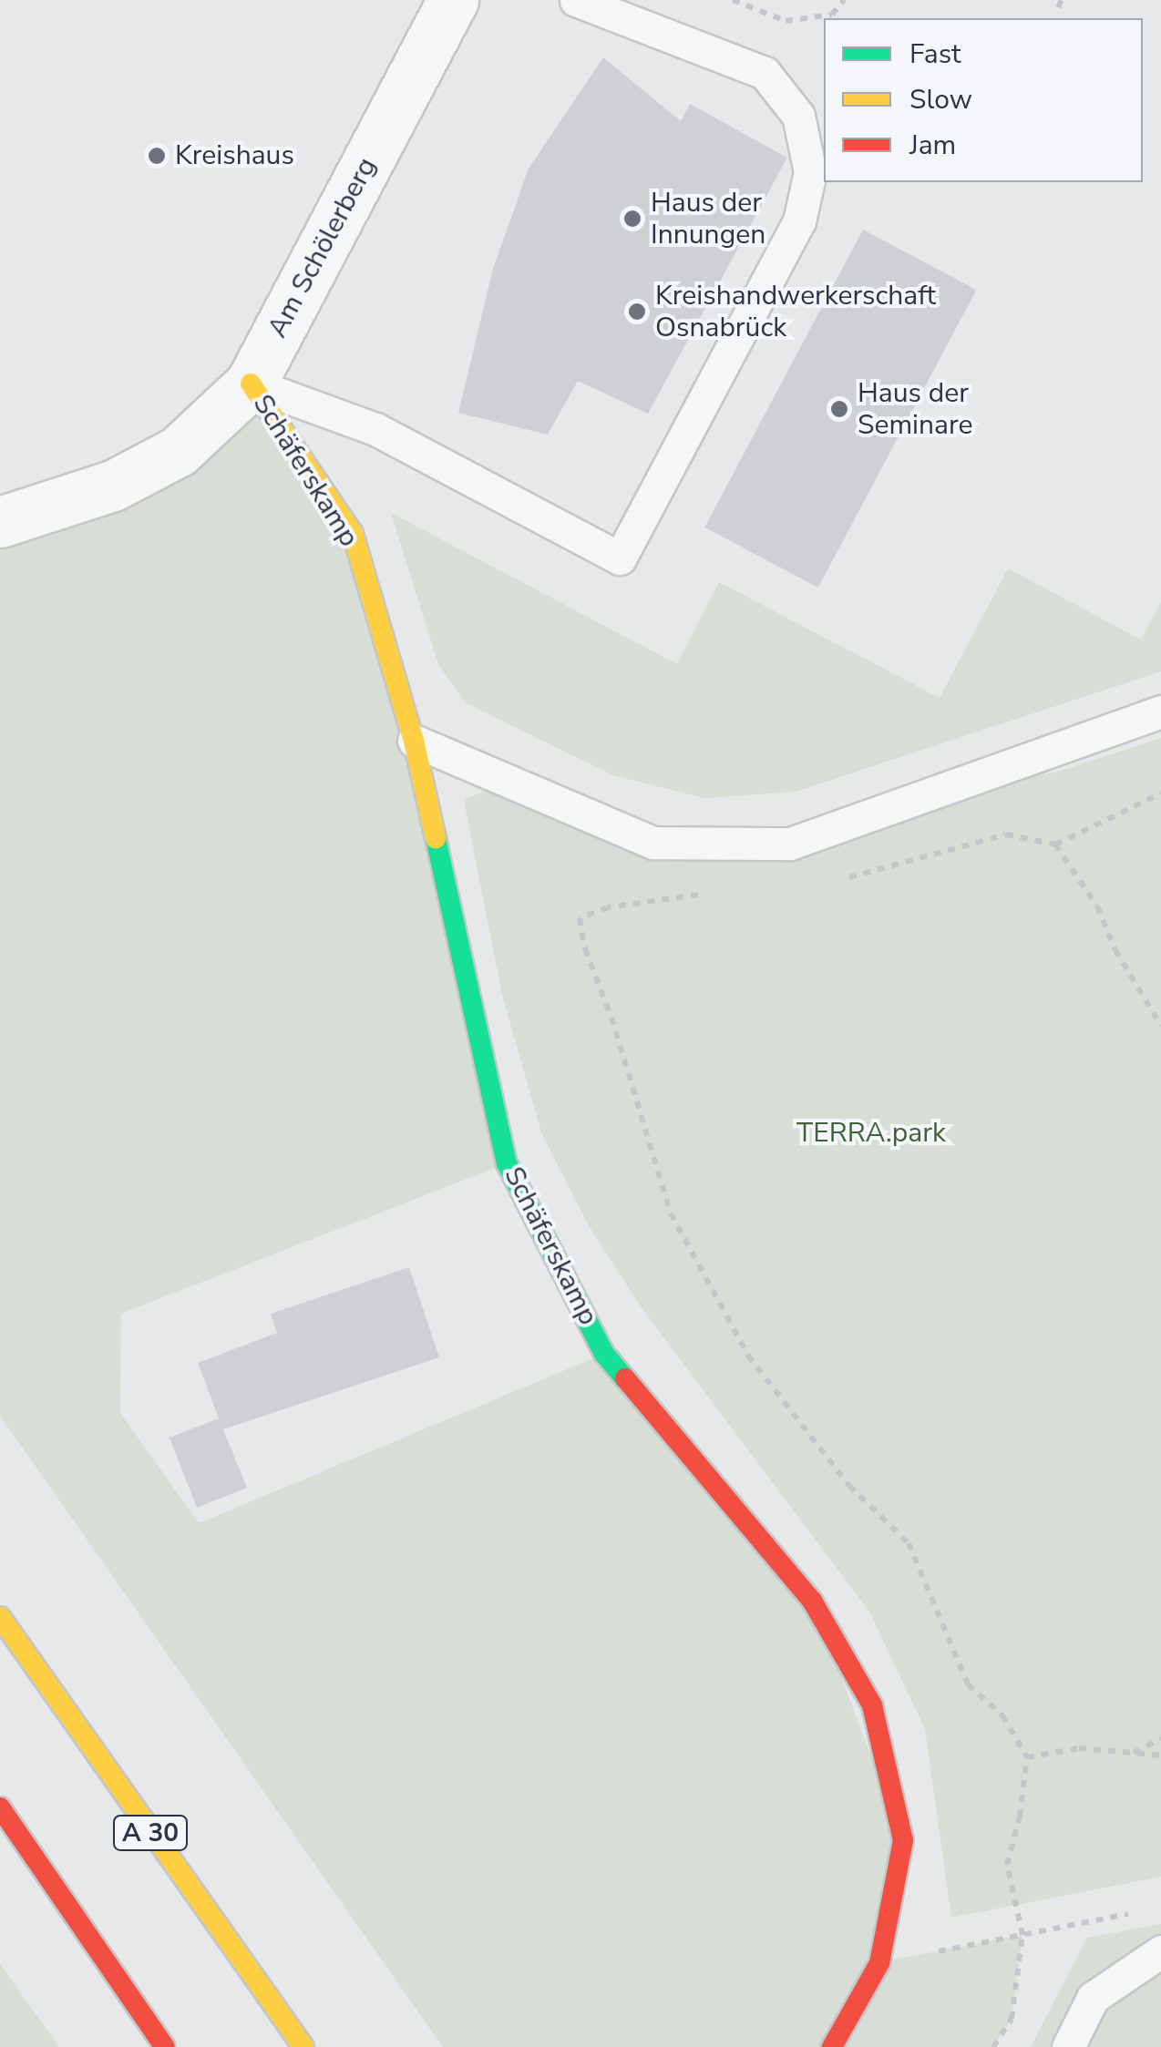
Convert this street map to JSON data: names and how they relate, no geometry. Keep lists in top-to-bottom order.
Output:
{
  "streets": {
    "main road": ["Schäferskamp", "A 30"],
    "street": ["Am Schölerberg"]
  },
  "crossings": [
    ["Am Schölerberg", "Schäferskamp"]
  ],
  "parks": ["TERRA.park"],
  "places": [
    "Kreishaus",
    "Haus der Innungen",
    "Kreishandwerkerschaft Osnabrück",
    "Haus der Seminare"
  ],
  "legend": ["Fast", "Slow", "Jam"]
}
